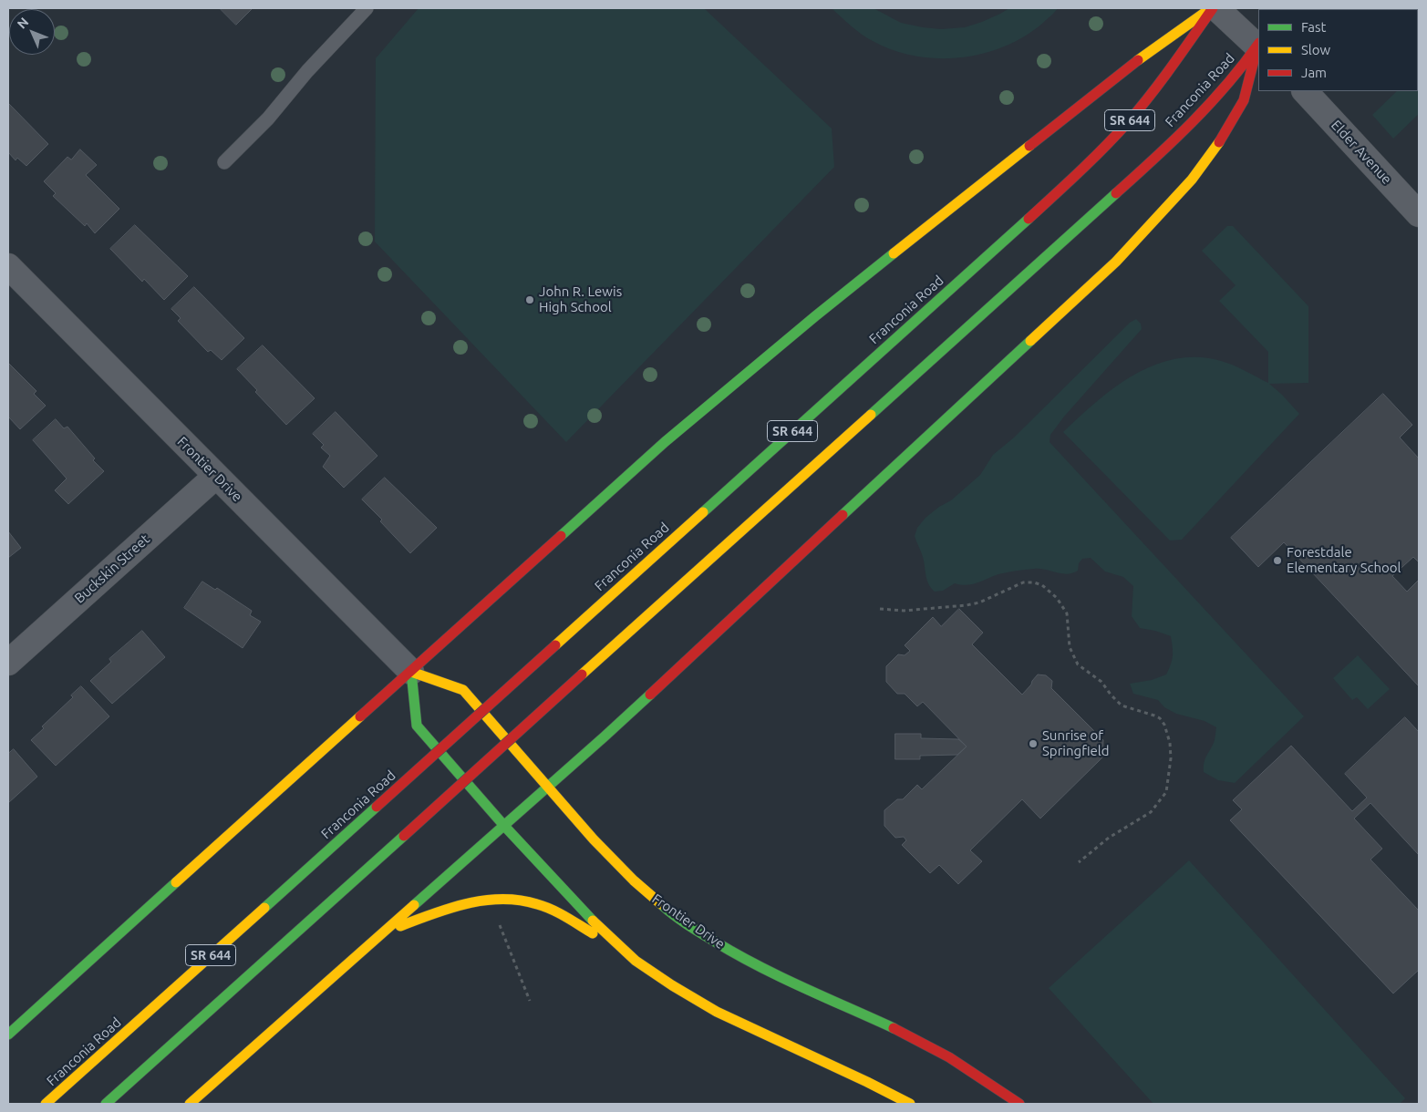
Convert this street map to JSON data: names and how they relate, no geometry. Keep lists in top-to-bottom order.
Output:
{
  "streets": {
    "main road": ["Franconia Road", "SR 644", "Frontier Drive"],
    "street": ["Elder Avenue", "Buckskin Street"]
  },
  "crossings": [
    ["Franconia Road", "Frontier Drive"],
    ["Frontier Drive", "Buckskin Street"]
  ],
  "places": ["John R. Lewis High School", "Forestdale Elementary School", "Sunrise of Springfield"],
  "legend": ["Fast", "Slow", "Jam"],
  "north": "top left"
}
